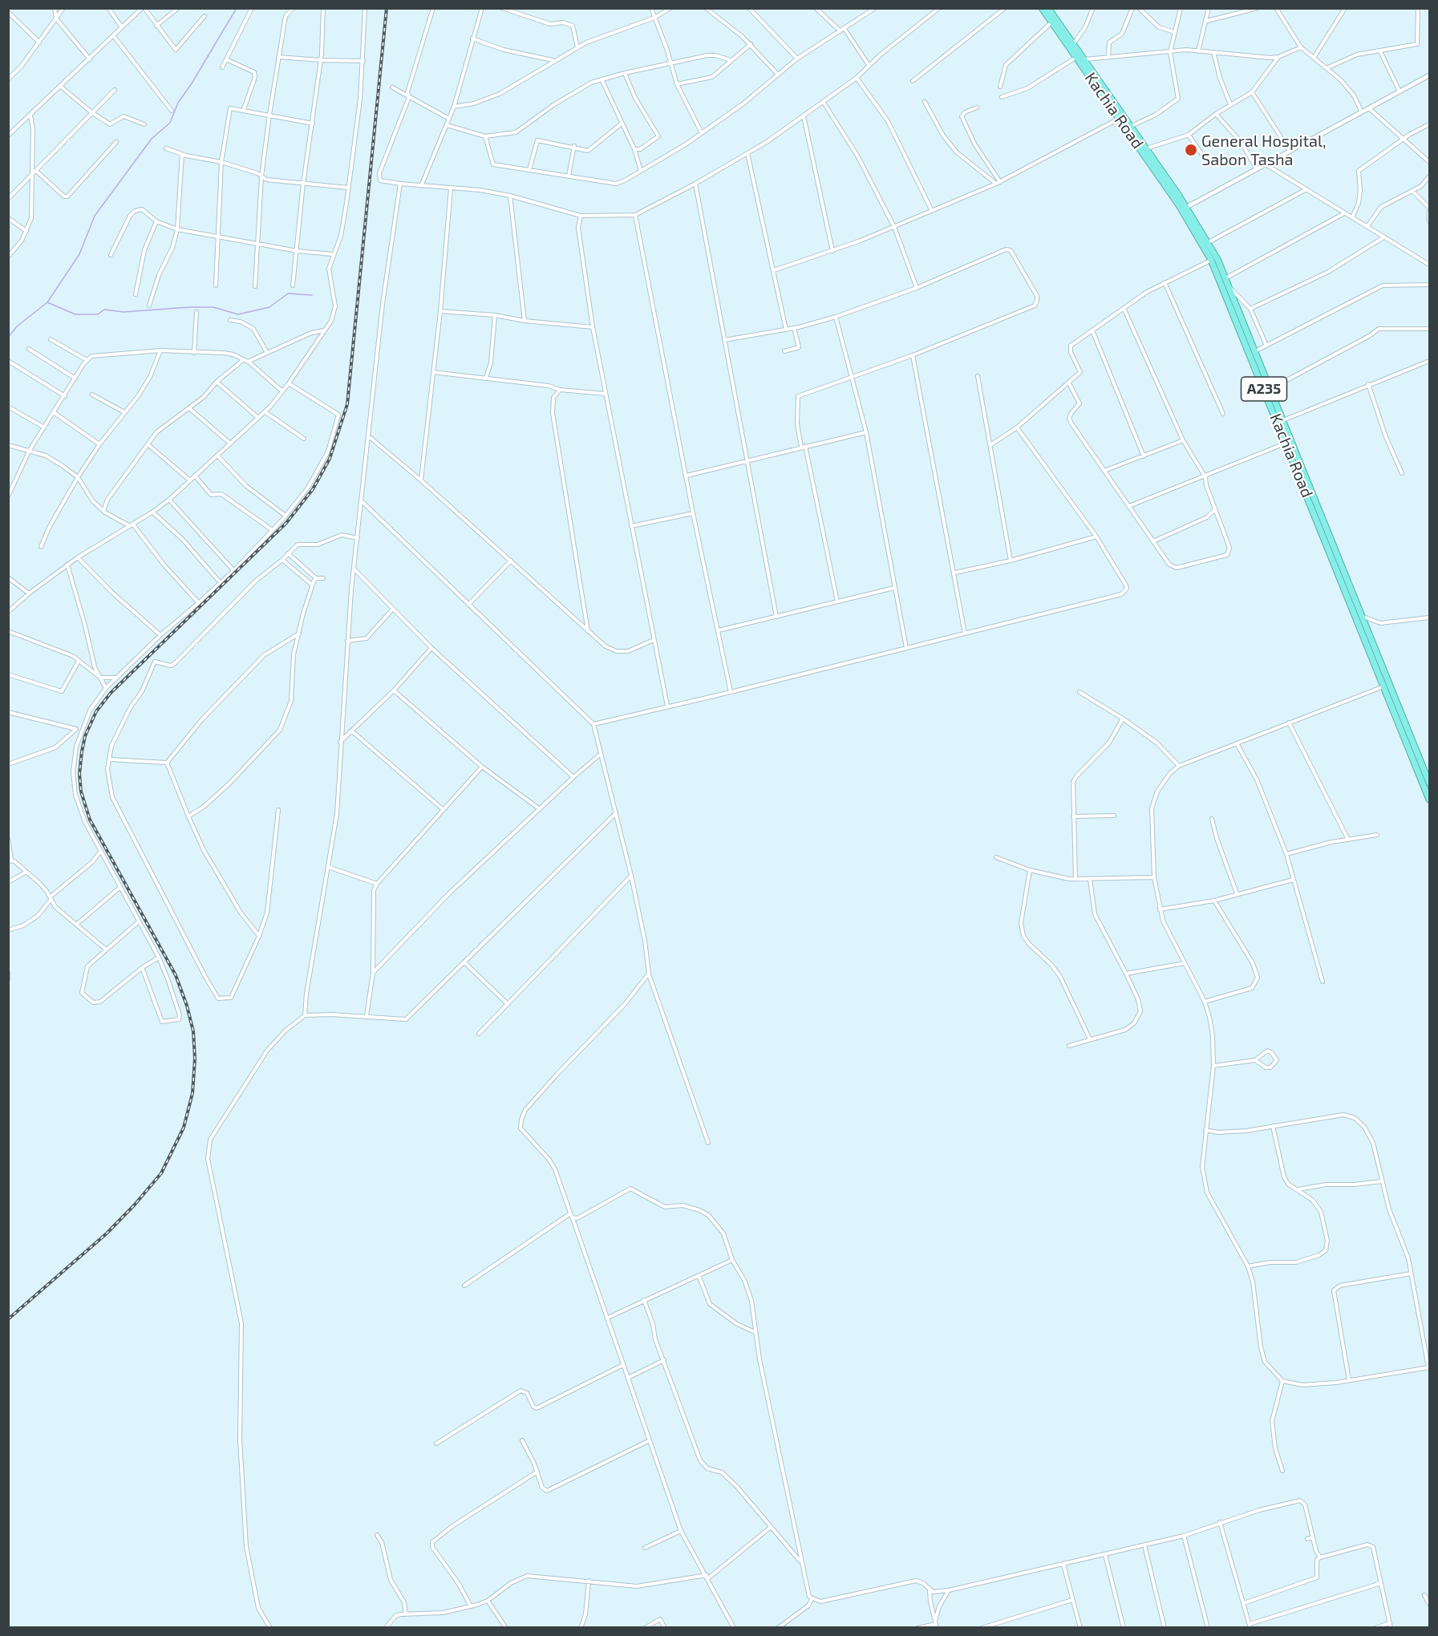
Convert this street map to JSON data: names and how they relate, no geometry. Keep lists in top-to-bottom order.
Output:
{
  "streets": {
    "highway": ["Kachia Road", "A235"]
  },
  "places": ["General Hospital, Sabon Tasha"]
}
